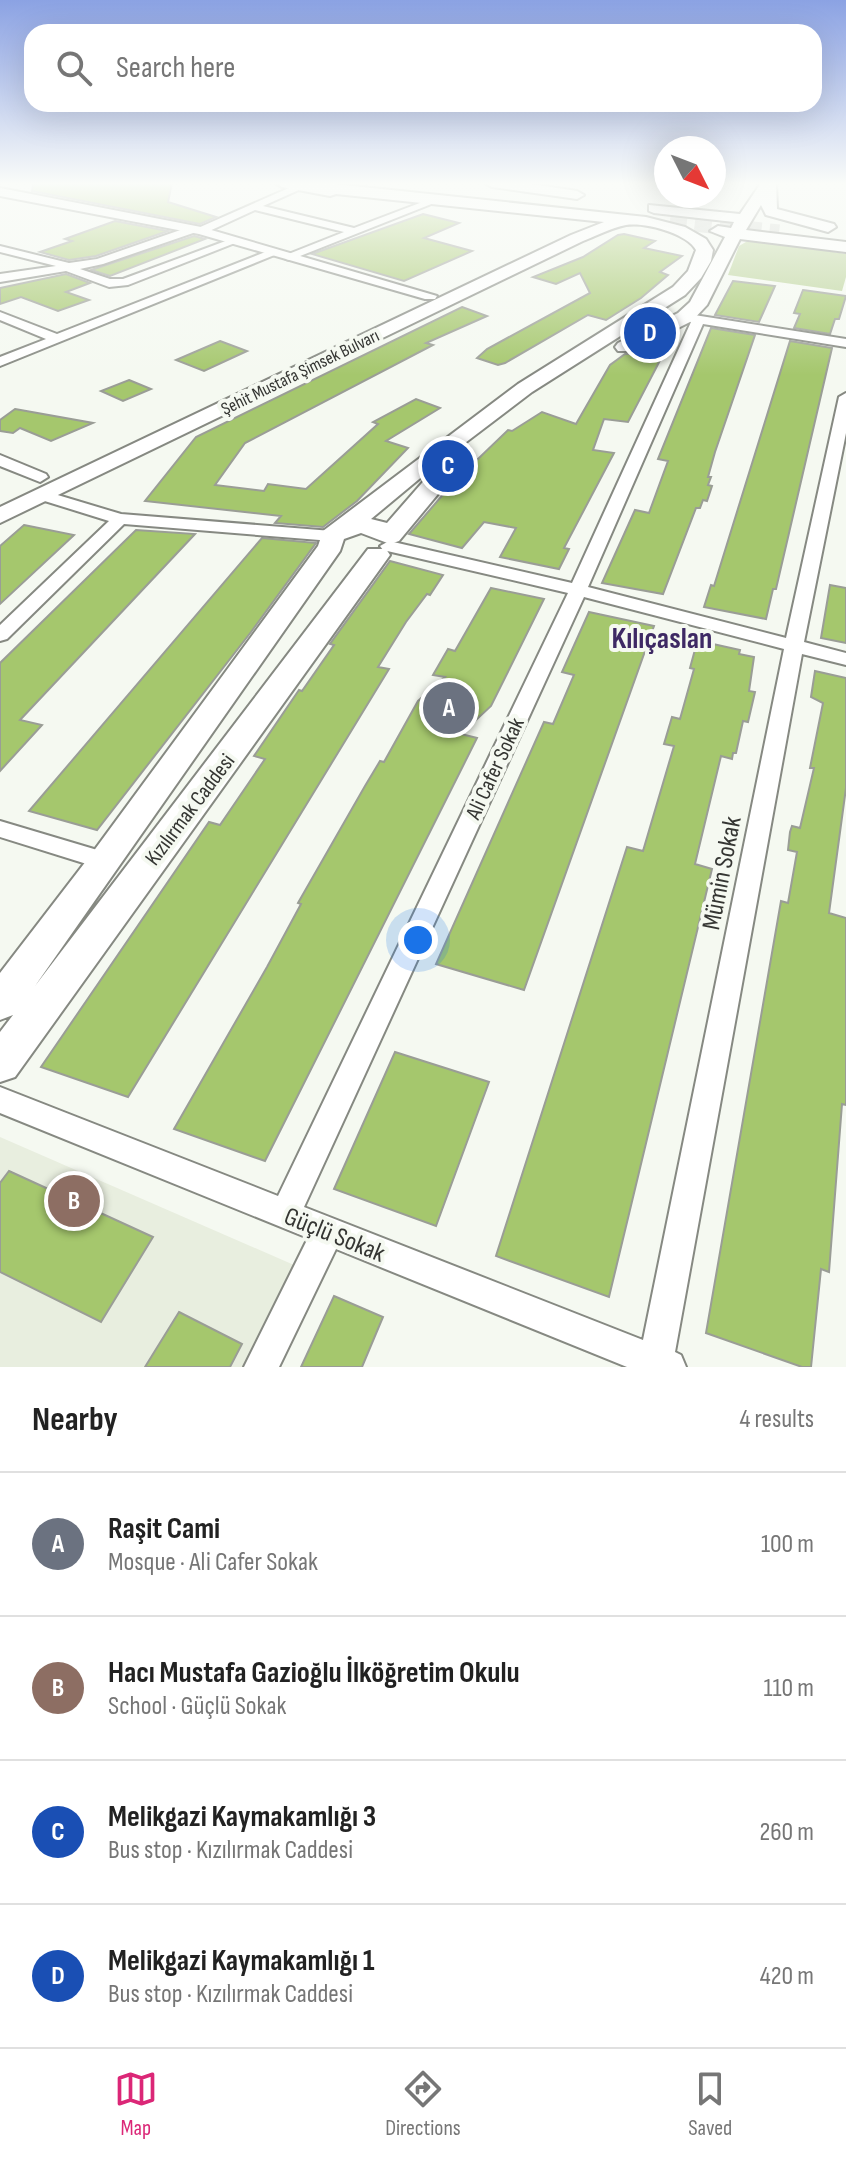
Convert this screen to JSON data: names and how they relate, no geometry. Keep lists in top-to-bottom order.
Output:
{
  "streets": {
    "main road": ["Şehit Mustafa Şimsek Bulvarı", "Kızılırmak Caddesi"],
    "street": ["Ali Cafer Sokak", "Mümin Sokak", "Güçlü Sokak"]
  },
  "crossings": [
    ["Ali Cafer Sokak", "Kızılırmak Caddesi"],
    ["Ali Cafer Sokak", "Güçlü Sokak"],
    ["Mümin Sokak", "Güçlü Sokak"]
  ],
  "districts": ["Kılıçaslan"],
  "north": "bottom right",
  "page": {
    "search": "Search here",
    "pins": [
      "D",
      "C",
      "A",
      "B"
    ],
    "heading": ["Nearby", "4 results"],
    "list": [
      {
        "mark": "A",
        "name": "Raşit Cami",
        "note": "Mosque · Ali Cafer Sokak",
        "value": "100 m"
      },
      {
        "mark": "B",
        "name": "Hacı Mustafa Gazioğlu İlköğretim Okulu",
        "note": "School · Güçlü Sokak",
        "value": "110 m"
      },
      {
        "mark": "C",
        "name": "Melikgazi Kaymakamlığı 3",
        "note": "Bus stop · Kızılırmak Caddesi",
        "value": "260 m"
      },
      {
        "mark": "D",
        "name": "Melikgazi Kaymakamlığı 1",
        "note": "Bus stop · Kızılırmak Caddesi",
        "value": "420 m"
      }
    ],
    "nav": ["Map", "Directions", "Saved"]
  }
}
